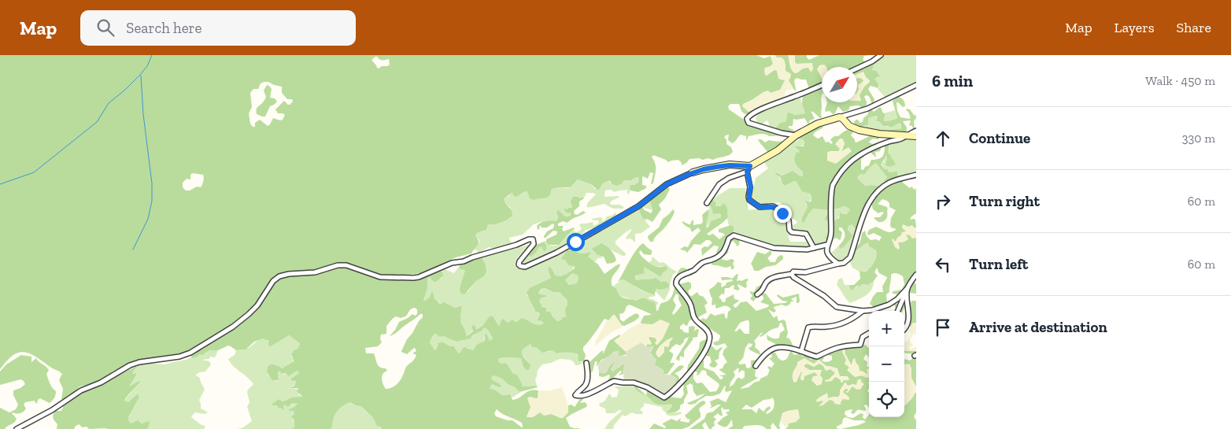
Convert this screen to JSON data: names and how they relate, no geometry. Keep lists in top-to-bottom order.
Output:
{
  "north": "top right",
  "page": {
    "header": "Map",
    "search": "Search here",
    "nav": ["Map", "Layers", "Share"],
    "heading": ["6 min", "Walk · 450 m"],
    "list": [
      ["Continue", "330 m"],
      ["Turn right", "60 m"],
      ["Turn left", "60 m"],
      "Arrive at destination"
    ],
    "map_buttons": ["+", "−"]
  }
}
